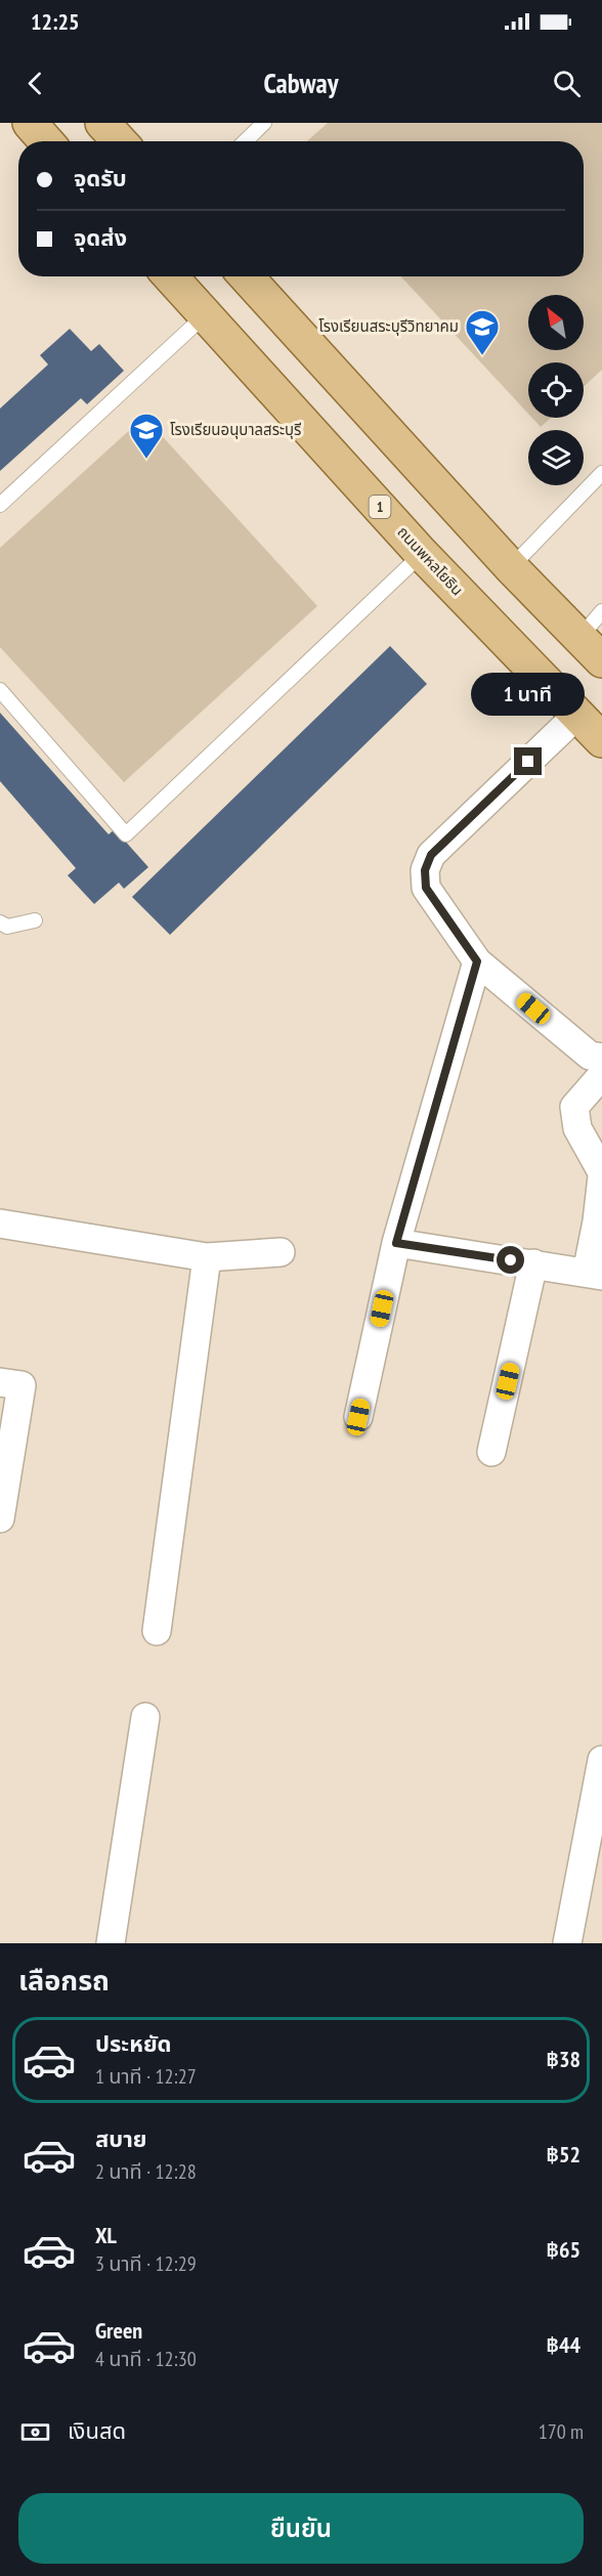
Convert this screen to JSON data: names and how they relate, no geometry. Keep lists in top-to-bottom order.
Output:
{
  "streets": {
    "main road": ["1", "ถนนพหลโยธิน"]
  },
  "places": {
    "school or university": ["โรงเรียนสระบุรีวิทยาคม", "โรงเรียนอนุบาลสระบุรี"]
  },
  "north": "top left",
  "page": {
    "status": "12:25",
    "header": "Cabway",
    "banner": ["จุดรับ", "จุดส่ง"],
    "bubble": "1 นาที",
    "heading": "เลือกรถ",
    "list": [
      {
        "name": "ประหยัด",
        "note": "1 นาที · 12:27",
        "value": "฿38"
      },
      {
        "name": "สบาย",
        "note": "2 นาที · 12:28",
        "value": "฿52"
      },
      {
        "name": "XL",
        "note": "3 นาที · 12:29",
        "value": "฿65"
      },
      {
        "name": "Green",
        "note": "4 นาที · 12:30",
        "value": "฿44"
      }
    ],
    "pay": ["เงินสด", "170 m"],
    "buttons": "ยืนยัน"
  }
}
